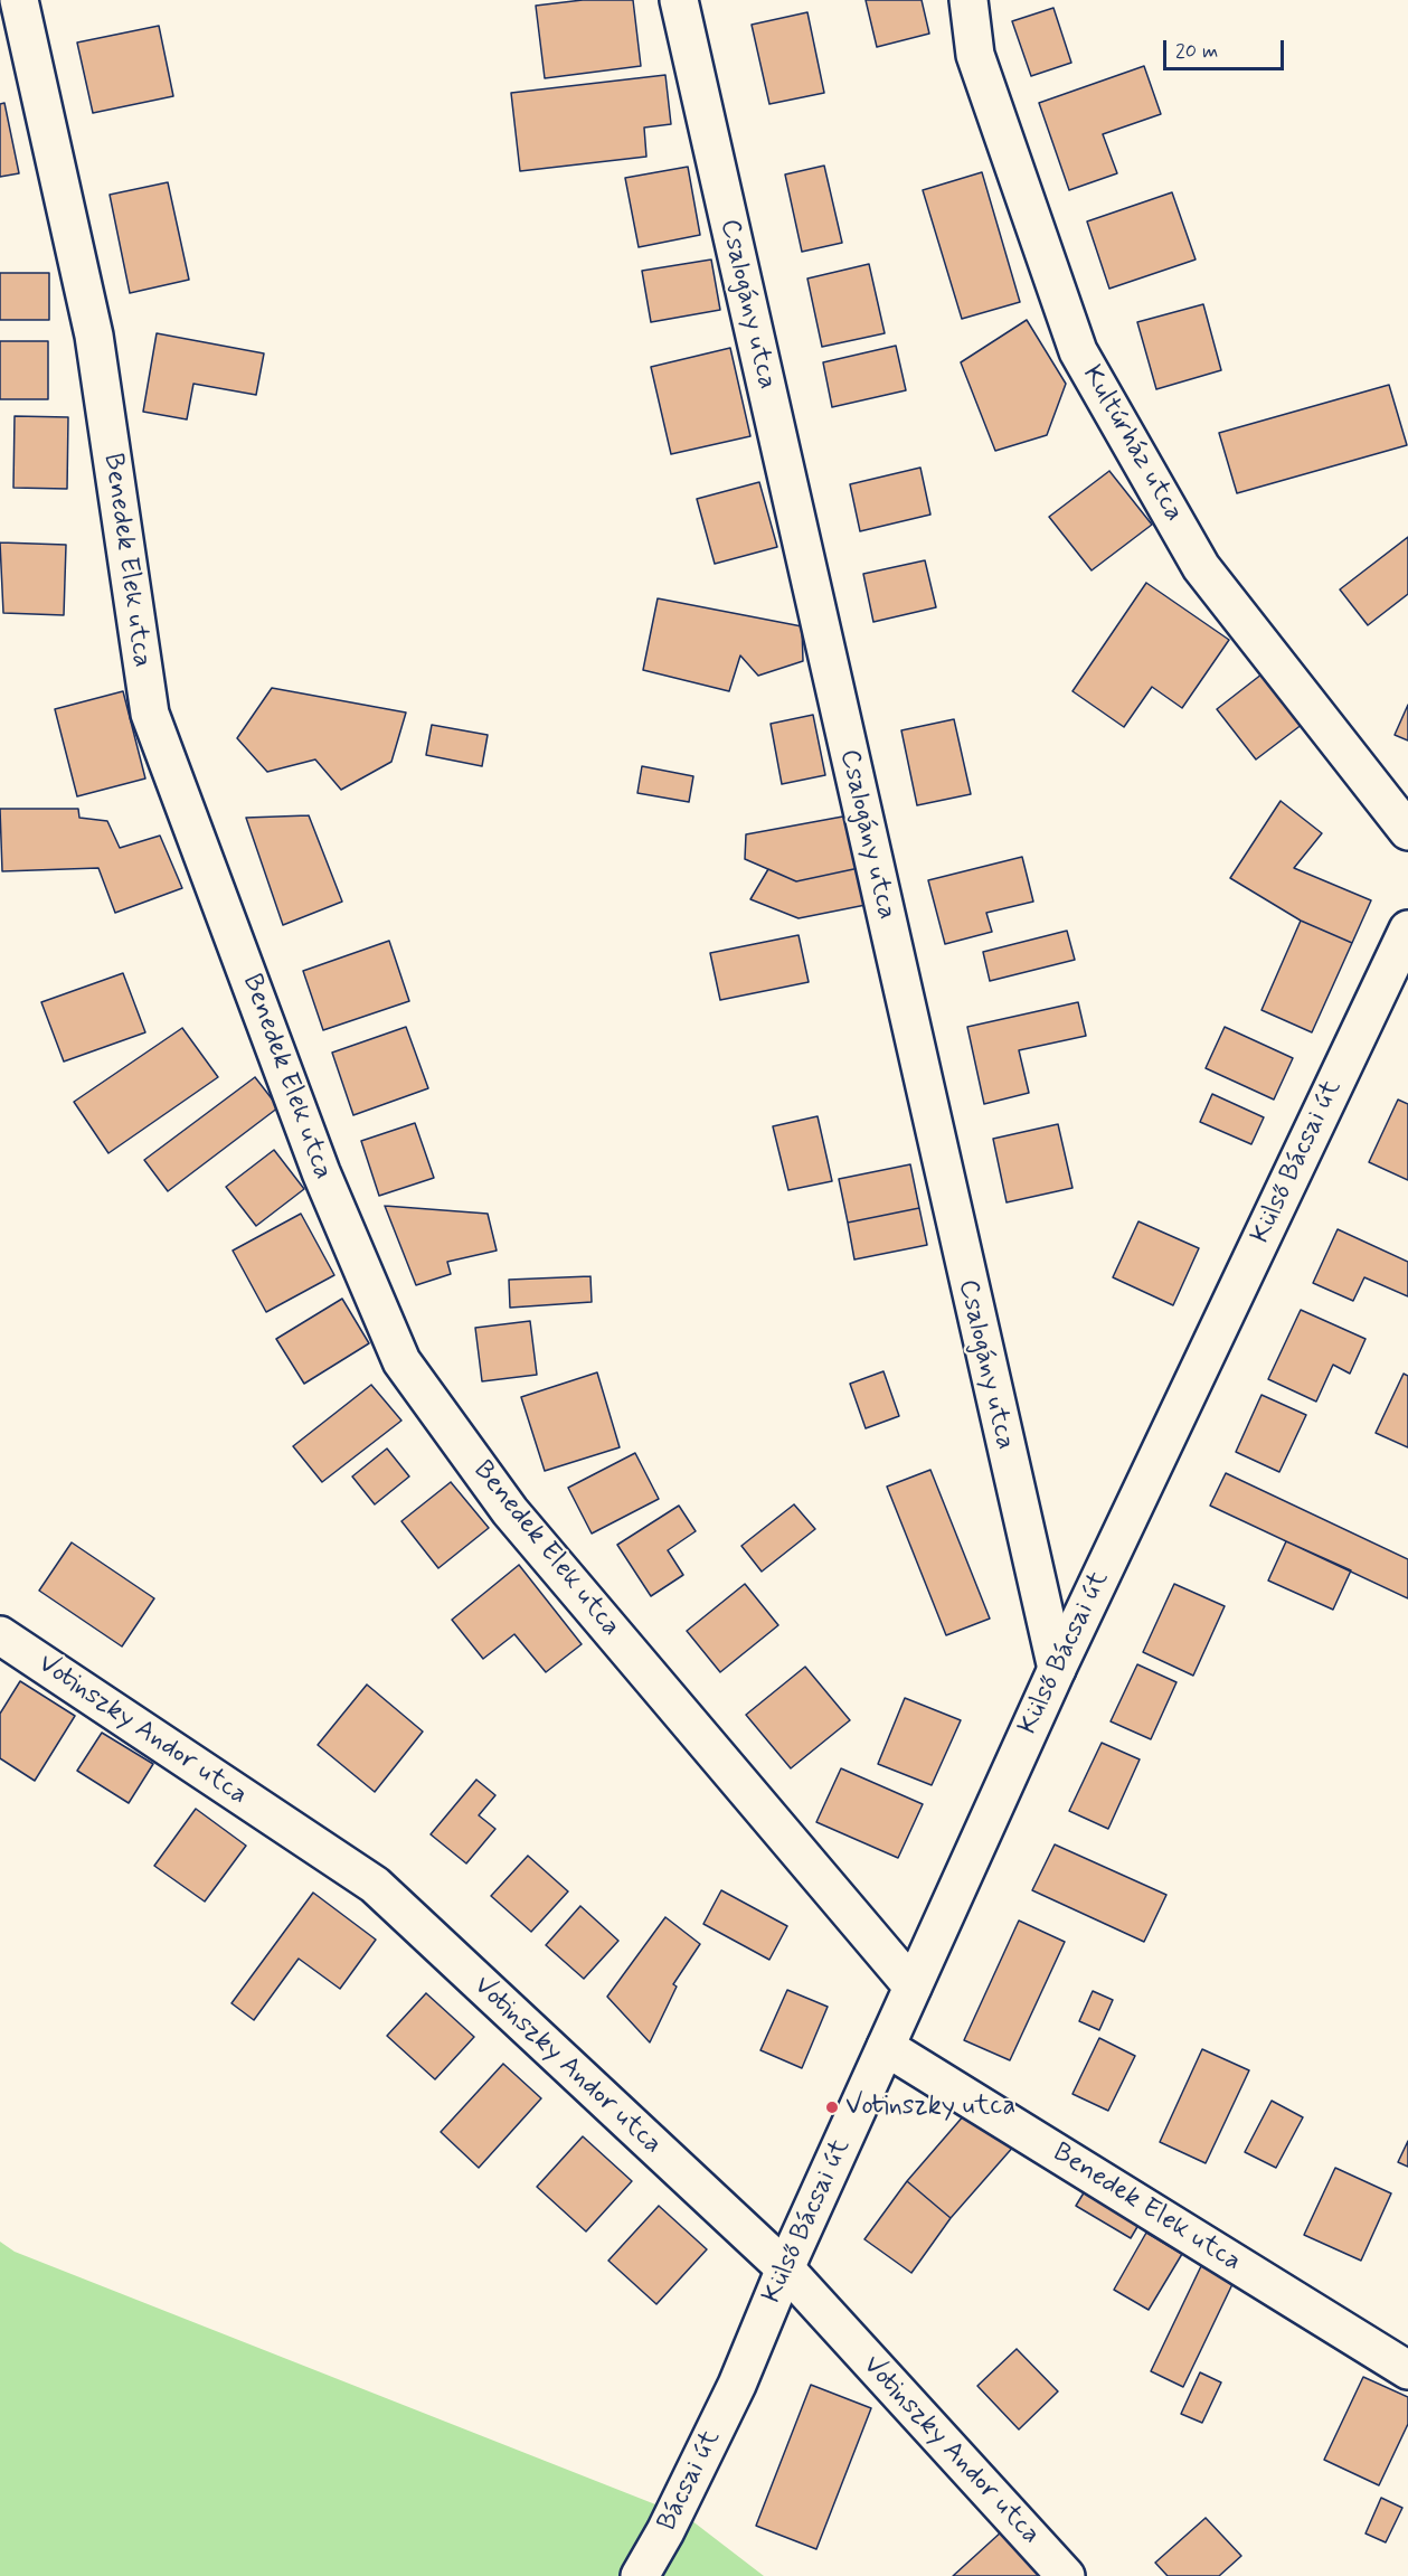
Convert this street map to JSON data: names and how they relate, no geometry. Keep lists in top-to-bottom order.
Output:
{
  "streets": {
    "street": [
      "Csalogány utca",
      "Kultúrház utca",
      "Benedek Elek utca",
      "Külső Bácsai út",
      "Votinszky Andor utca",
      "Bácsai út"
    ]
  },
  "crossings": [
    ["Csalogány utca", "Külső Bácsai út"],
    ["Benedek Elek utca", "Külső Bácsai út"],
    ["Külső Bácsai út", "Votinszky Andor utca"],
    ["Külső Bácsai út", "Bácsai út"]
  ],
  "places": ["Votinszky utca"],
  "scale_bar": "20 m"
}
